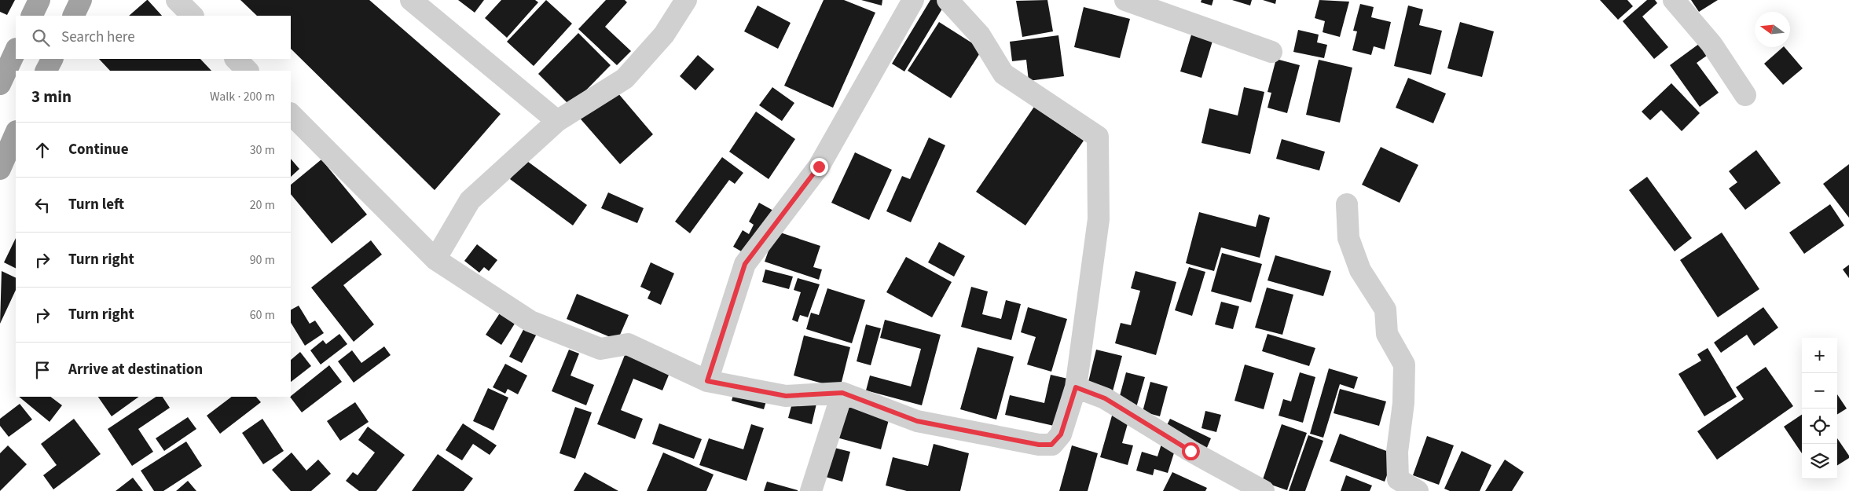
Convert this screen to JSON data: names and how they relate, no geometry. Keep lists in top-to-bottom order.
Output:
{
  "north": "left",
  "page": {
    "search": "Search here",
    "heading": ["3 min", "Walk · 200 m"],
    "list": [
      ["Continue", "30 m"],
      ["Turn left", "20 m"],
      ["Turn right", "90 m"],
      ["Turn right", "60 m"],
      "Arrive at destination"
    ],
    "map_buttons": ["+", "−"]
  }
}
